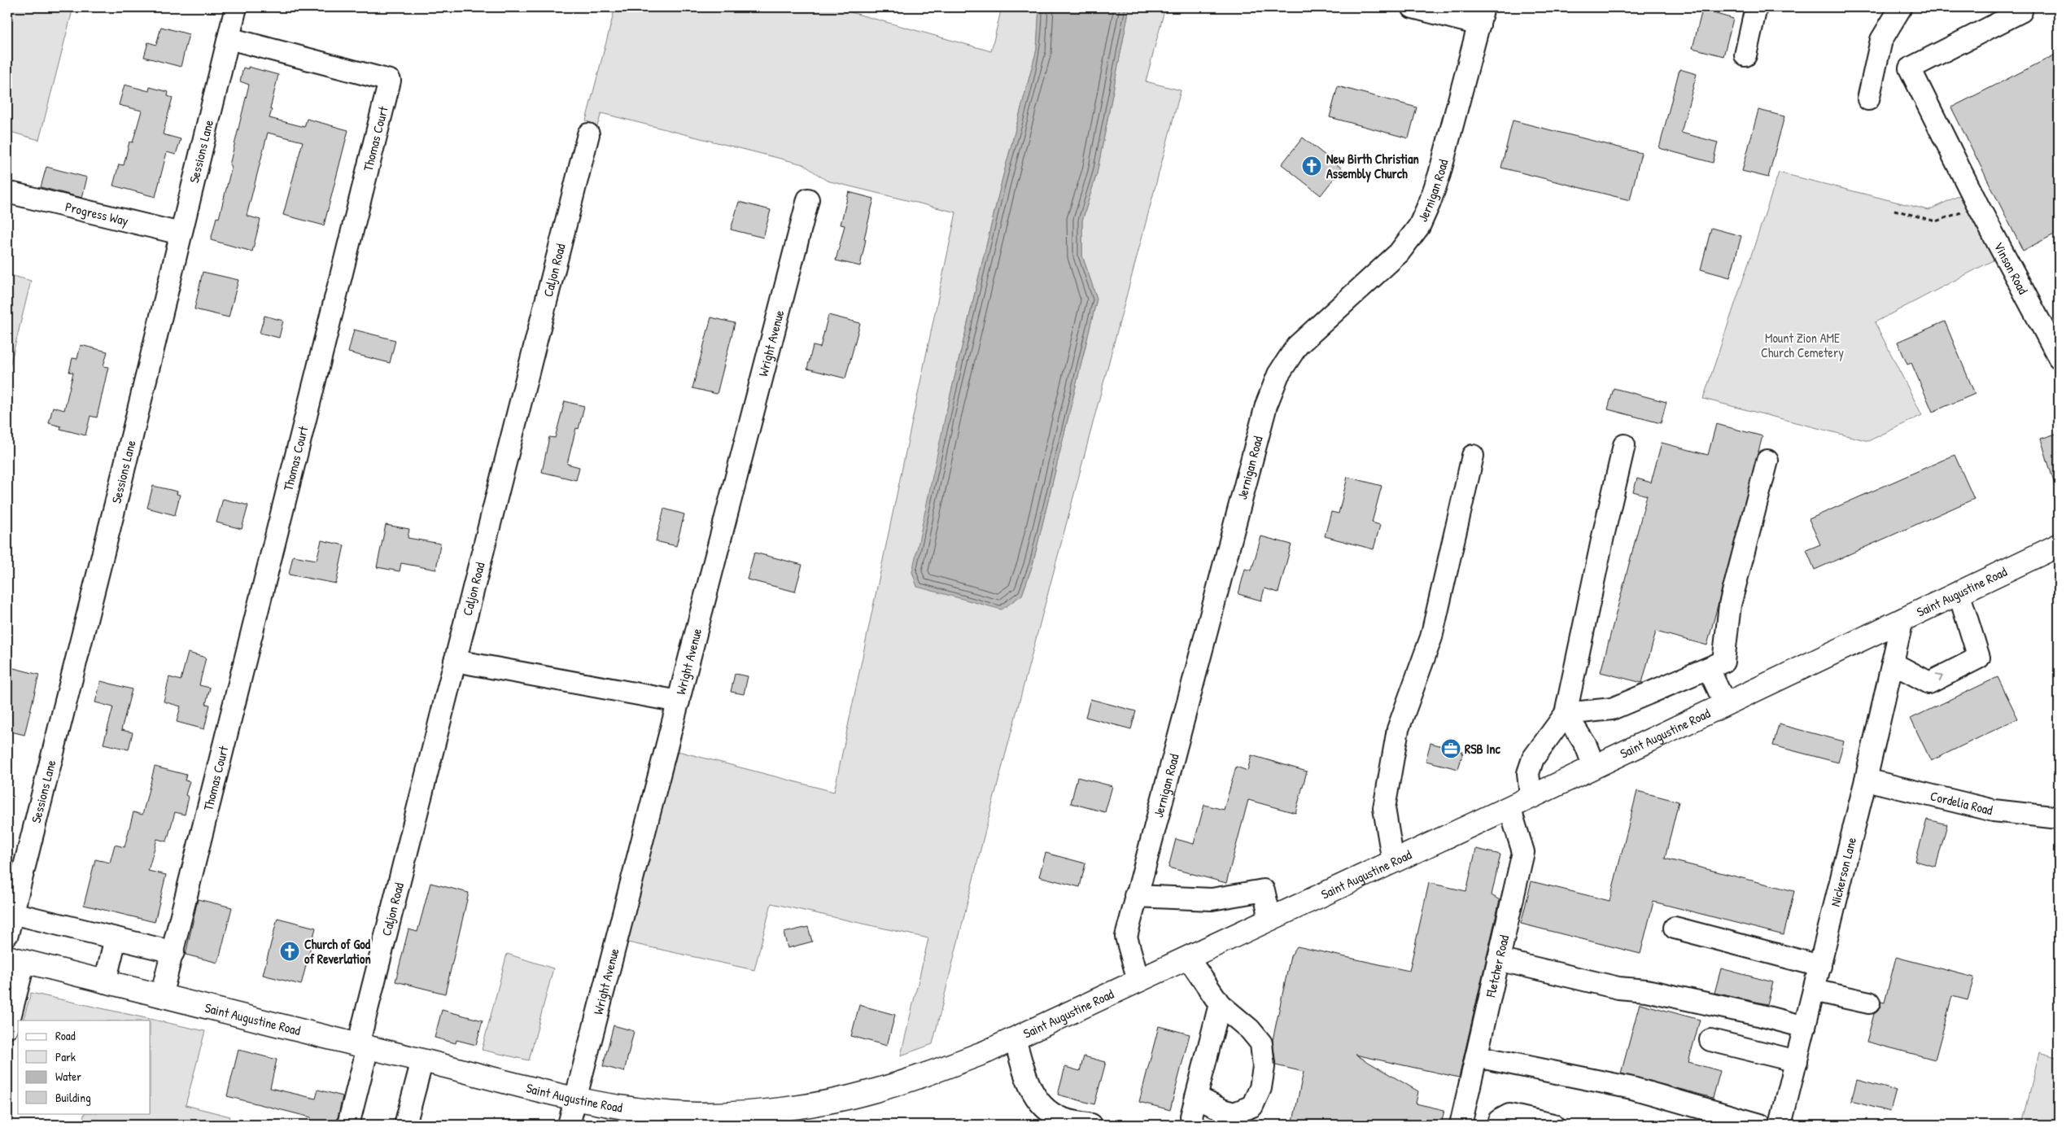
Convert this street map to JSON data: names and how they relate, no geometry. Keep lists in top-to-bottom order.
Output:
{
  "streets": {
    "main road": ["Saint Augustine Road"],
    "street": [
      "Thomas Court",
      "Sessions Lane",
      "Jernigan Road",
      "Progress Way",
      "Vinson Road",
      "Caljon Road",
      "Wright Avenue",
      "Cordelia Road",
      "Nickerson Lane",
      "Fletcher Road"
    ]
  },
  "crossings": [
    ["Thomas Court", "Sessions Lane"],
    ["Thomas Court", "Saint Augustine Road"],
    ["Sessions Lane", "Progress Way"],
    ["Jernigan Road", "Saint Augustine Road"],
    ["Caljon Road", "Saint Augustine Road"],
    ["Wright Avenue", "Saint Augustine Road"],
    ["Saint Augustine Road", "Nickerson Lane"],
    ["Saint Augustine Road", "Fletcher Road"],
    ["Cordelia Road", "Nickerson Lane"]
  ],
  "parks": ["Mount Zion AME Church Cemetery"],
  "places": {
    "church": ["New Birth Christian Assembly Church", "Church of God of Reverlation"],
    "office": ["RSB Inc"]
  },
  "legend": [
    "Road",
    "Park",
    "Water",
    "Building"
  ]
}
